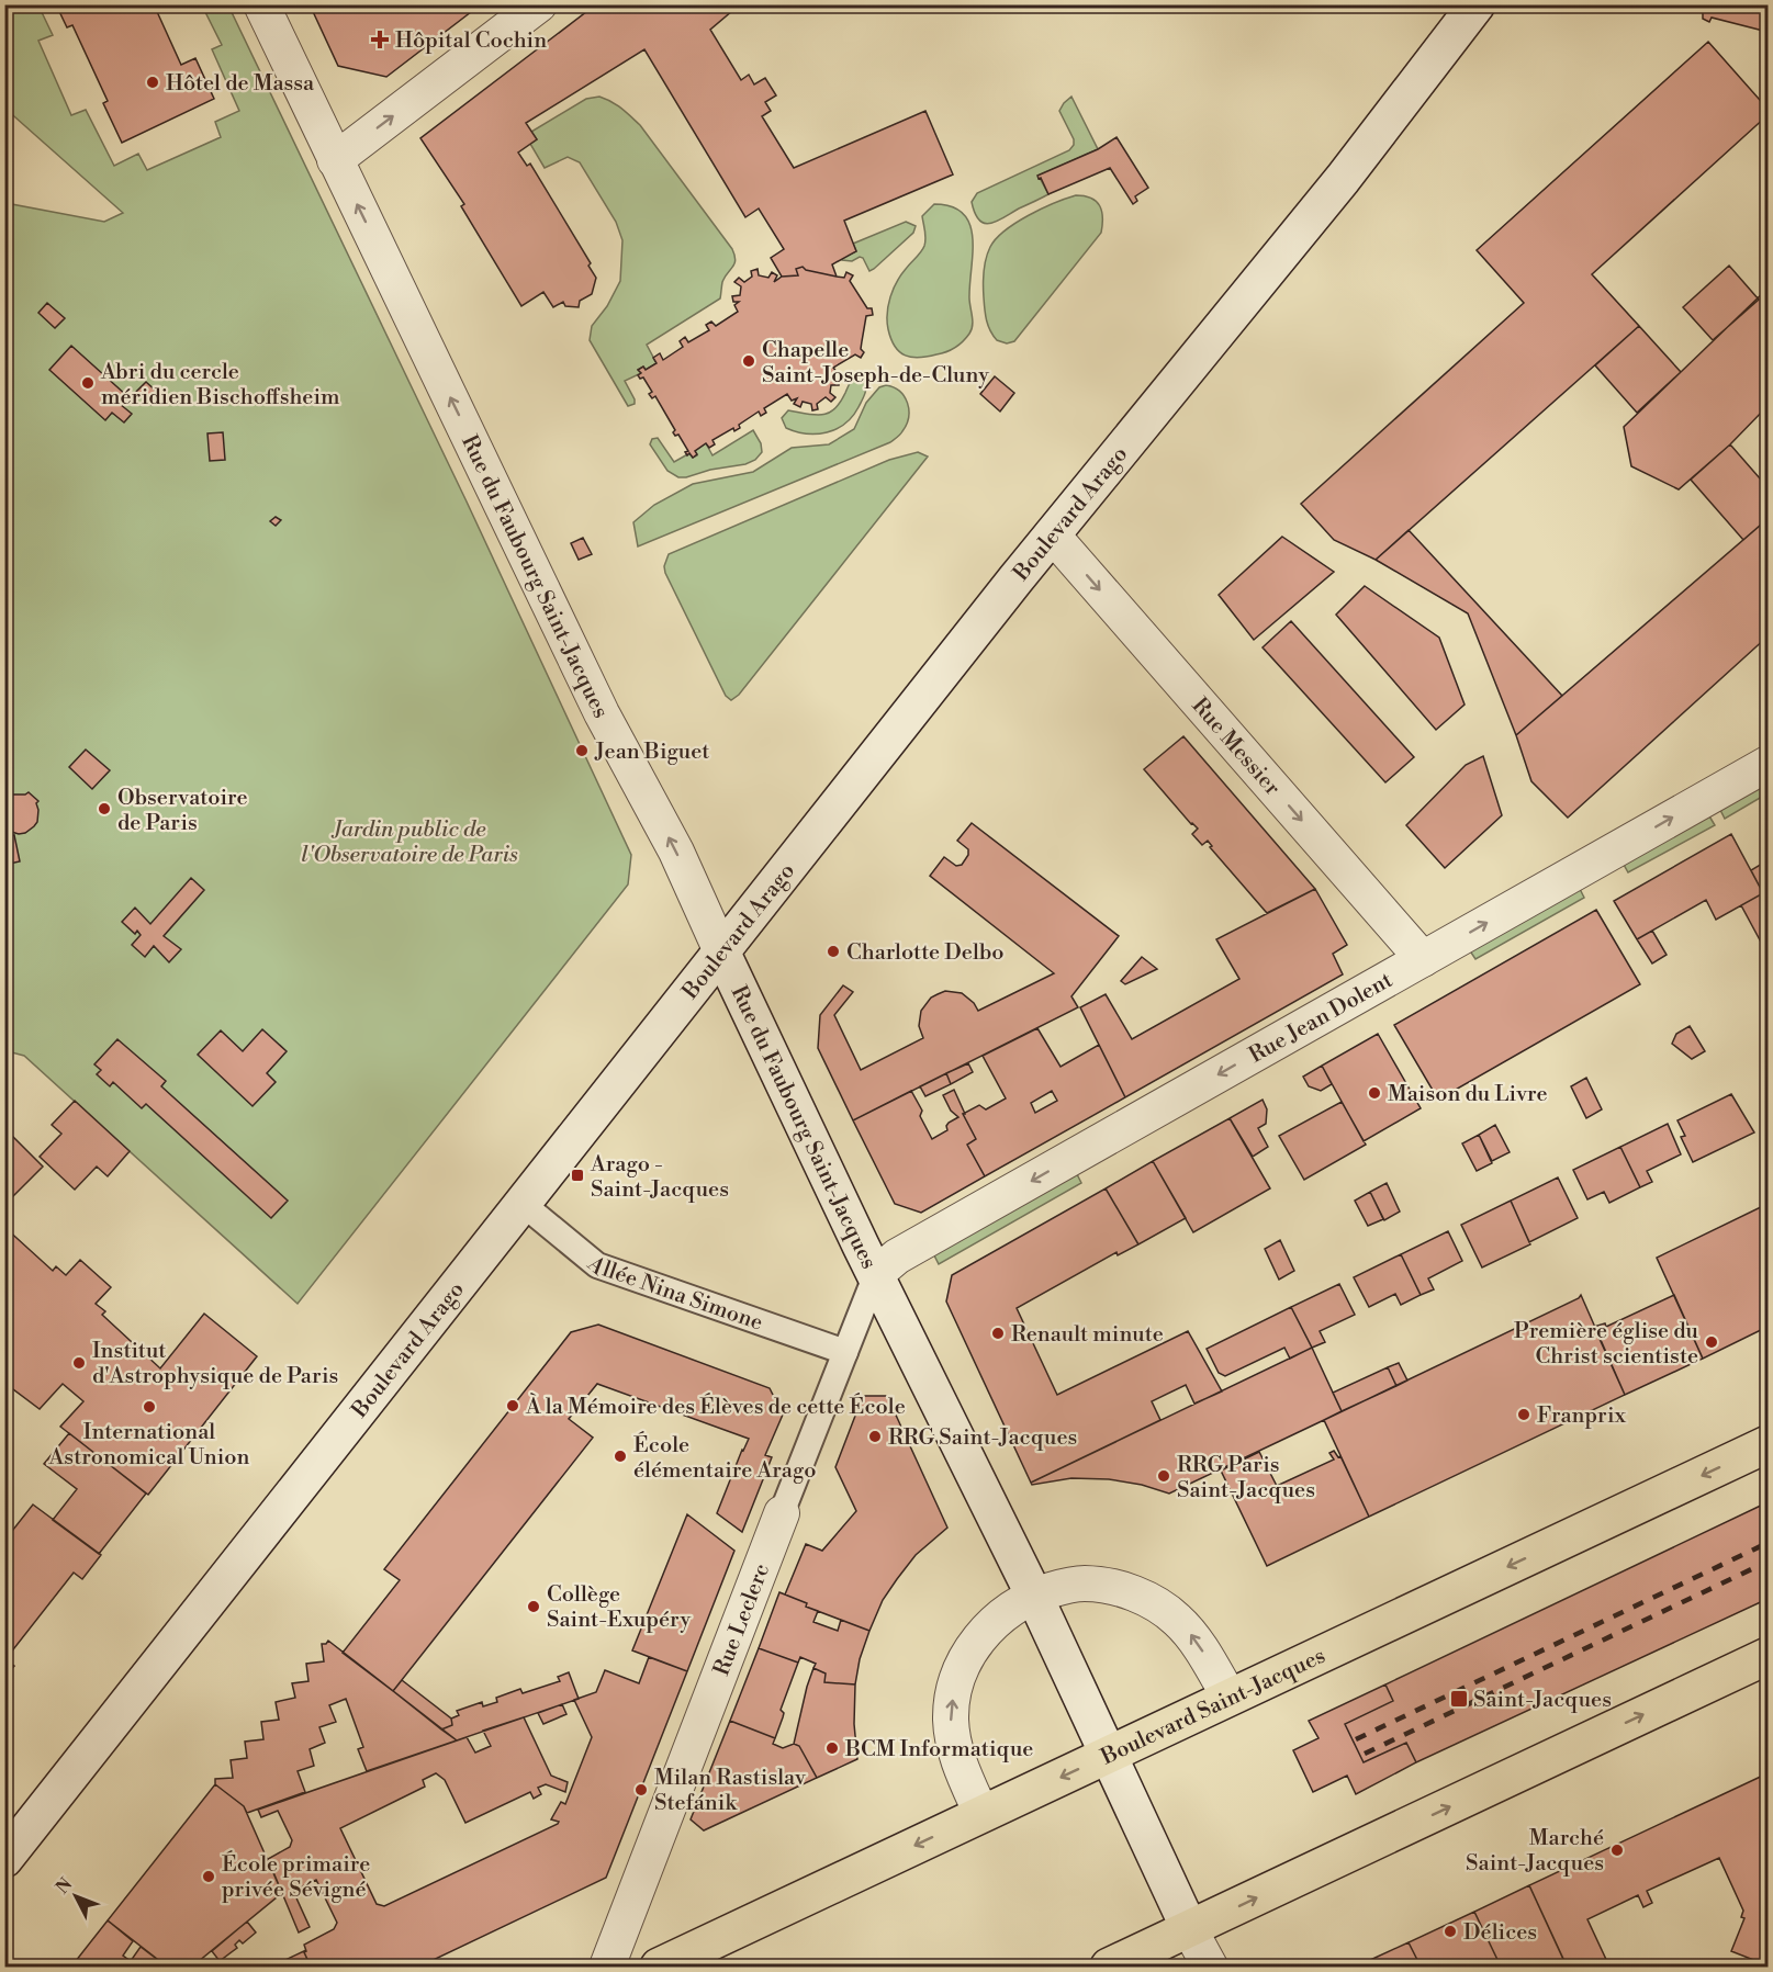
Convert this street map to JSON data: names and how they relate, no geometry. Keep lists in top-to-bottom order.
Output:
{
  "streets": {
    "main road": ["Boulevard Arago", "Rue du Faubourg Saint-Jacques", "Boulevard Saint-Jacques"],
    "street": [
      "Rue Messier",
      "Rue Jean Dolent",
      "Allée Nina Simone",
      "Rue Leclerc"
    ]
  },
  "crossings": [
    ["Boulevard Arago", "Rue du Faubourg Saint-Jacques"],
    ["Boulevard Arago", "Rue Messier"],
    ["Boulevard Arago", "Allée Nina Simone"],
    ["Rue du Faubourg Saint-Jacques", "Rue Jean Dolent"],
    ["Rue du Faubourg Saint-Jacques", "Rue Leclerc"],
    ["Rue du Faubourg Saint-Jacques", "Boulevard Saint-Jacques"],
    ["Rue Messier", "Rue Jean Dolent"],
    ["Rue Jean Dolent", "Rue Leclerc"],
    ["Allée Nina Simone", "Rue Leclerc"]
  ],
  "one_way": ["Rue du Faubourg Saint-Jacques", "Rue Messier"],
  "parks": ["Jardin public de l'Observatoire de Paris"],
  "places": {
    "health": ["Hôpital Cochin"],
    "other": [
      "Hôtel de Massa",
      "Chapelle Saint-Joseph-de-Cluny",
      "Abri du cercle méridien Bischoffsheim",
      "Jean Biguet",
      "Observatoire de Paris",
      "Charlotte Delbo",
      "Maison du Livre",
      "Renault minute",
      "Première église du Christ scientiste",
      "Institut d'Astrophysique de Paris",
      "À la Mémoire des Élèves de cette École",
      "International Astronomical Union",
      "Franprix",
      "RRG Saint-Jacques",
      "École élémentaire Arago",
      "RRG Paris Saint-Jacques",
      "Collège Saint-Exupéry",
      "BCM Informatique",
      "Milan Rastislav Stefánik",
      "Marché Saint-Jacques",
      "École primaire privée Sévigné",
      "Délices"
    ],
    "transit": ["Arago - Saint-Jacques", "Saint-Jacques"]
  },
  "north": "top left"
}
